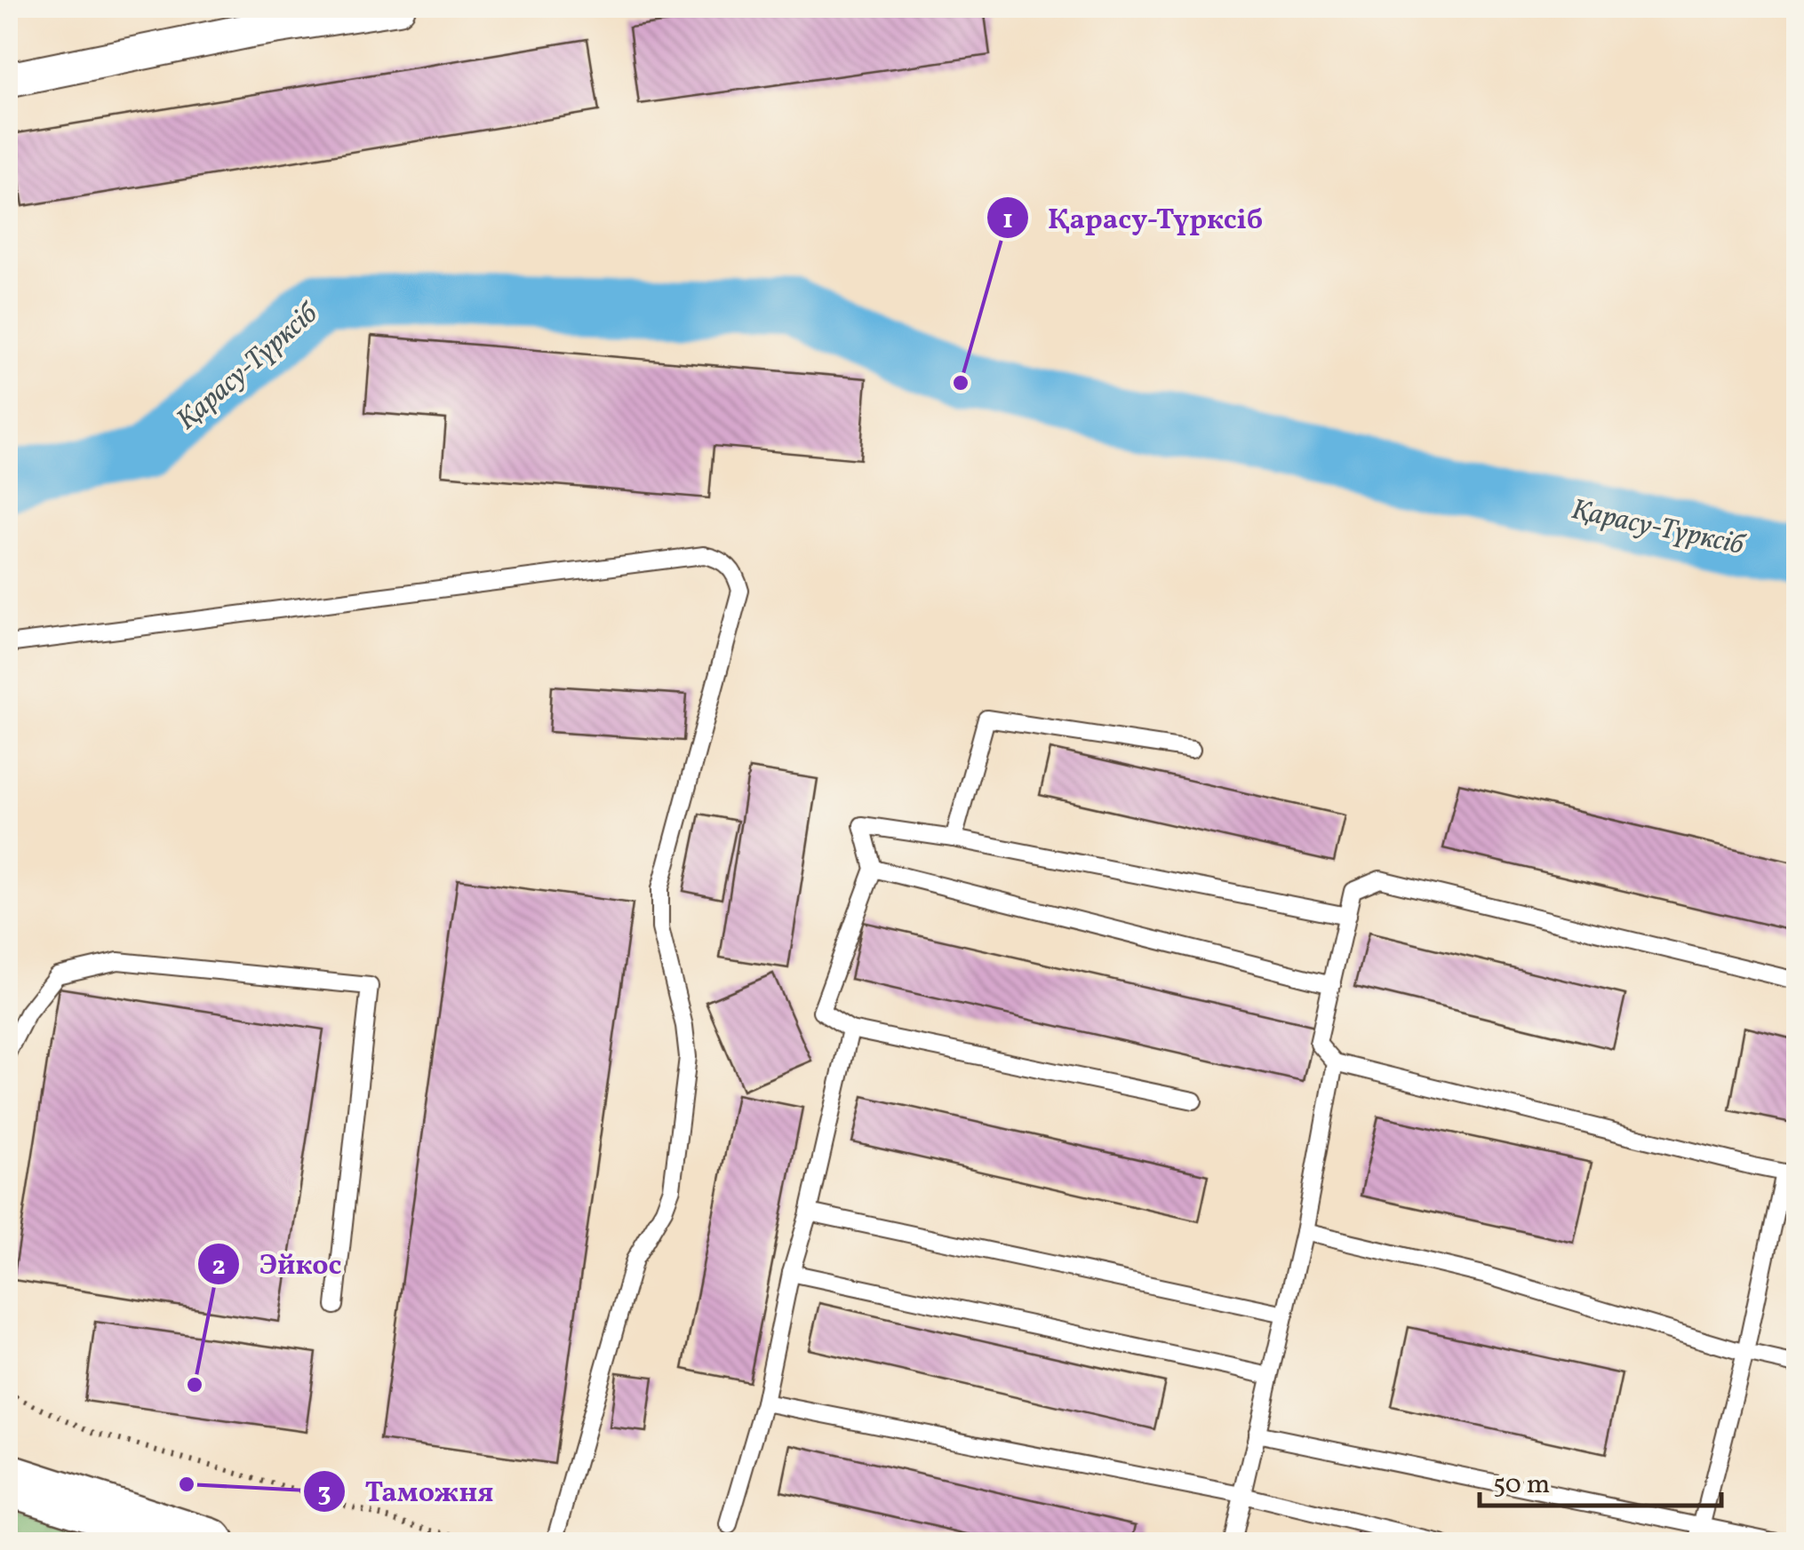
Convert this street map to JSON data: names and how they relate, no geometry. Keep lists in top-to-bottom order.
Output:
{
  "water": ["Қарасу-Түрксіб"],
  "places": ["Қарасу-Түрксіб", "Эйкос", "Таможня"],
  "scale_bar": "50 m"
}
